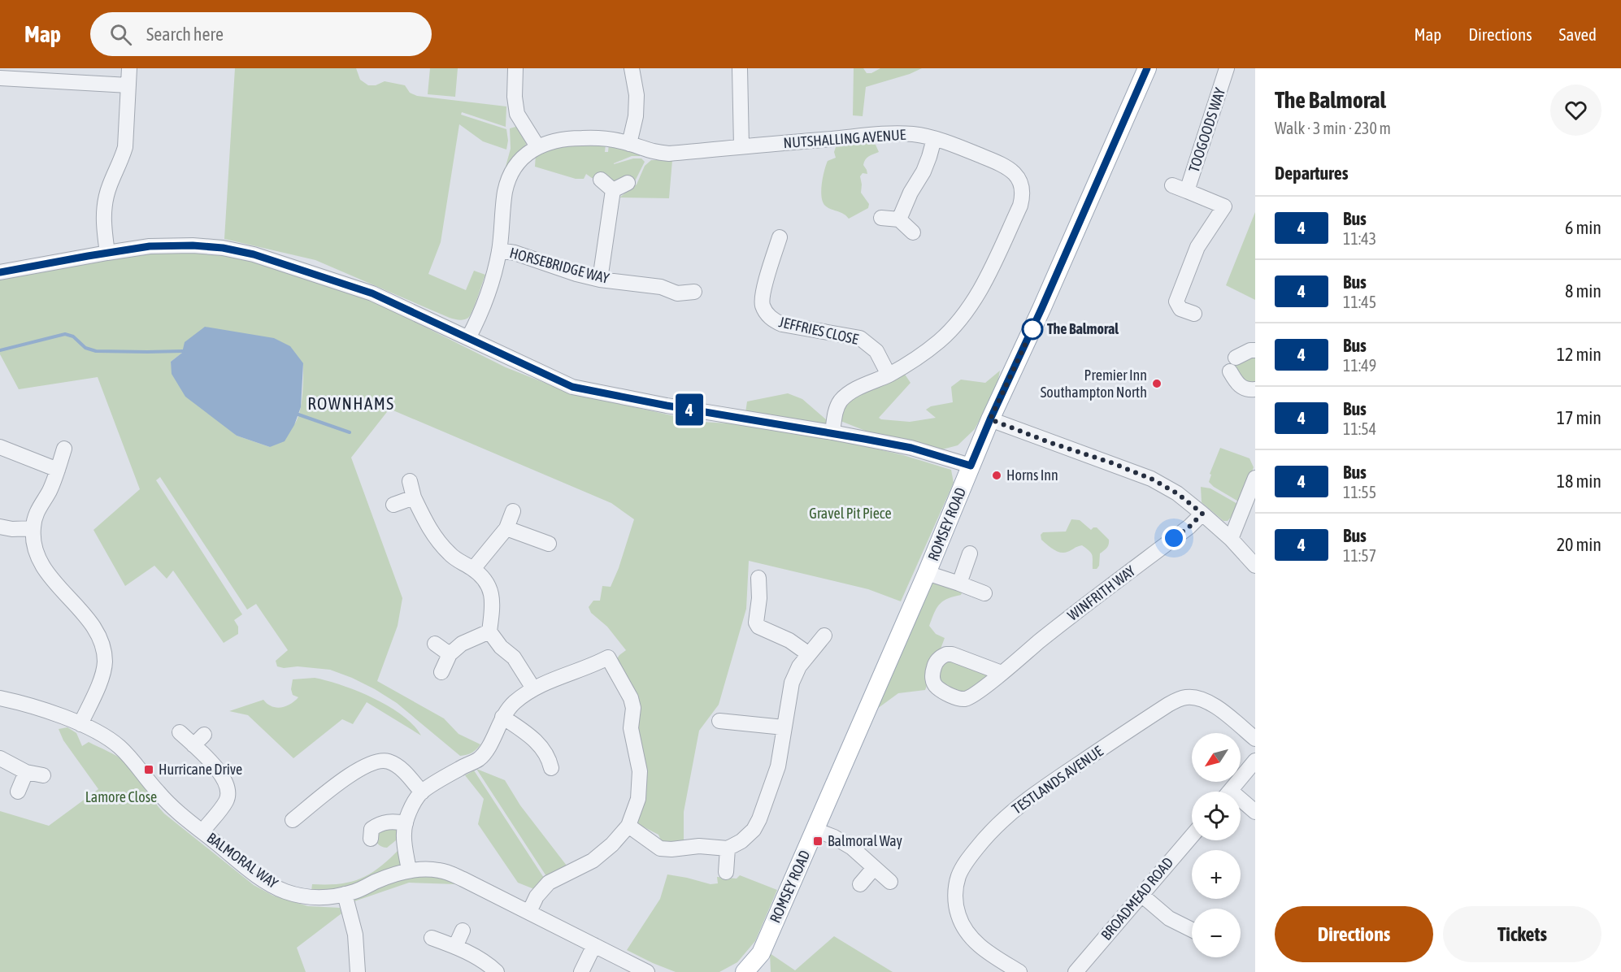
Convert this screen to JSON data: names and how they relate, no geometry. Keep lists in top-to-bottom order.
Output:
{
  "streets": {
    "main road": ["ROMSEY ROAD"],
    "street": [
      "TOOGOODS WAY",
      "NUTSHALLING AVENUE",
      "HORSEBRIDGE WAY",
      "JEFFRIES CLOSE",
      "WINFRITH WAY",
      "TESTLANDS AVENUE",
      "BALMORAL WAY",
      "BROADMEAD ROAD"
    ]
  },
  "crossings": [
    ["NUTSHALLING AVENUE", "HORSEBRIDGE WAY"],
    ["NUTSHALLING AVENUE", "JEFFRIES CLOSE"]
  ],
  "districts": ["ROWNHAMS"],
  "parks": ["Gravel Pit Piece", "Lamore Close"],
  "places": {
    "other": ["The Balmoral", "Premier Inn Southampton North", "Horns Inn"],
    "transit": ["Hurricane Drive", "Balmoral Way"]
  },
  "lines": ["bus line 4"],
  "north": "bottom left",
  "page": {
    "header": "Map",
    "search": "Search here",
    "nav": ["Map", "Directions", "Saved"],
    "on_map": "4",
    "heading": [
      ["The Balmoral", "Walk · 3 min · 230 m"],
      "Departures"
    ],
    "list": [
      {
        "mark": "4",
        "name": "Bus",
        "note": "11:43",
        "value": "6 min"
      },
      {
        "mark": "4",
        "name": "Bus",
        "note": "11:45",
        "value": "8 min"
      },
      {
        "mark": "4",
        "name": "Bus",
        "note": "11:49",
        "value": "12 min"
      },
      {
        "mark": "4",
        "name": "Bus",
        "note": "11:54",
        "value": "17 min"
      },
      {
        "mark": "4",
        "name": "Bus",
        "note": "11:55",
        "value": "18 min"
      },
      {
        "mark": "4",
        "name": "Bus",
        "note": "11:57",
        "value": "20 min"
      }
    ],
    "map_buttons": ["+", "−"],
    "buttons": ["Directions", "Tickets"]
  }
}
